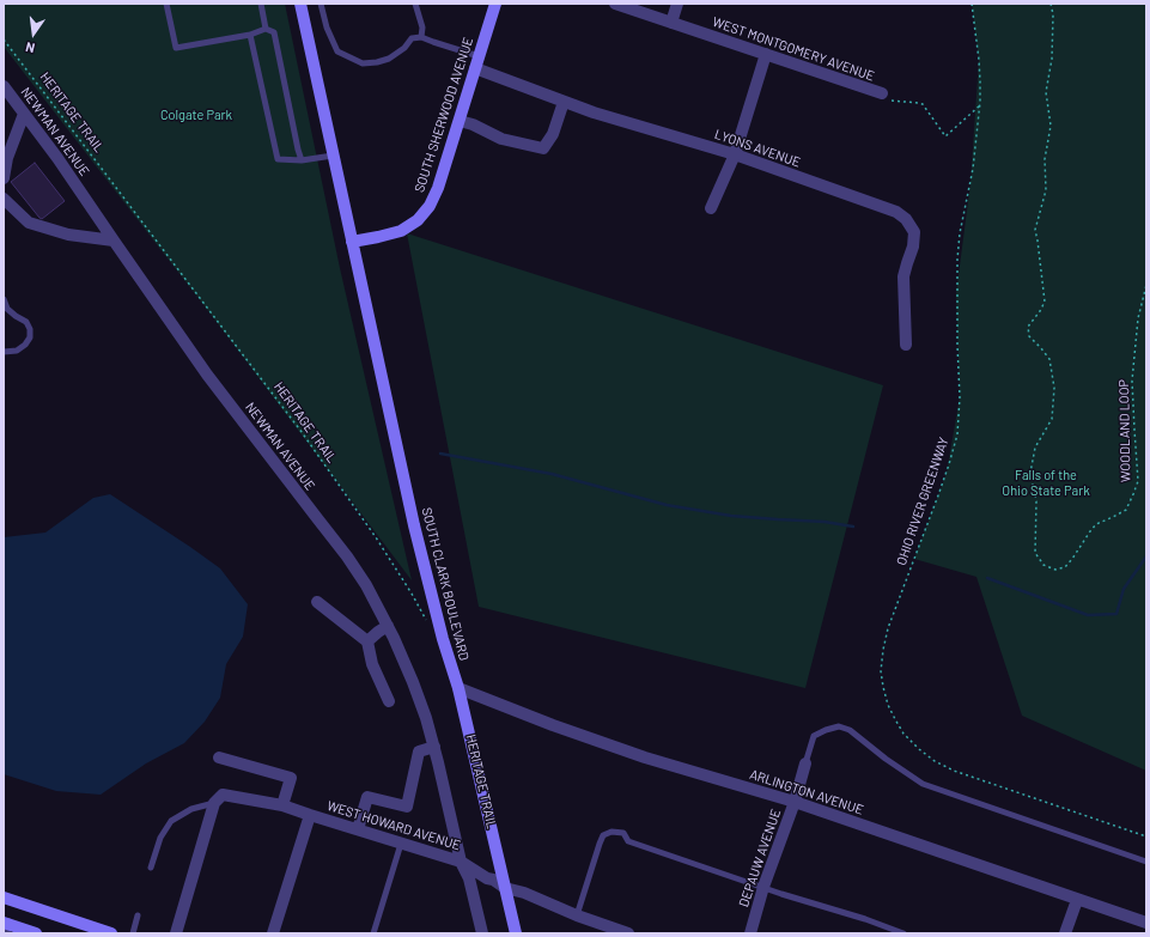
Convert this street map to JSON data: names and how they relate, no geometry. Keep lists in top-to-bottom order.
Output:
{
  "streets": {
    "street": [
      "WEST MONTGOMERY AVENUE",
      "SOUTH SHERWOOD AVENUE",
      "NEWMAN AVENUE",
      "LYONS AVENUE",
      "SOUTH CLARK BOULEVARD",
      "ARLINGTON AVENUE",
      "WEST HOWARD AVENUE",
      "DEPAUW AVENUE"
    ],
    "path": ["HERITAGE TRAIL", "WOODLAND LOOP", "OHIO RIVER GREENWAY"]
  },
  "crossings": [
    ["SOUTH SHERWOOD AVENUE", "LYONS AVENUE"],
    ["SOUTH SHERWOOD AVENUE", "SOUTH CLARK BOULEVARD"],
    ["NEWMAN AVENUE", "WEST HOWARD AVENUE"],
    ["SOUTH CLARK BOULEVARD", "ARLINGTON AVENUE"],
    ["SOUTH CLARK BOULEVARD", "WEST HOWARD AVENUE"],
    ["ARLINGTON AVENUE", "DEPAUW AVENUE"]
  ],
  "parks": ["Colgate Park", "Falls of the Ohio State Park"],
  "north": "bottom"
}
